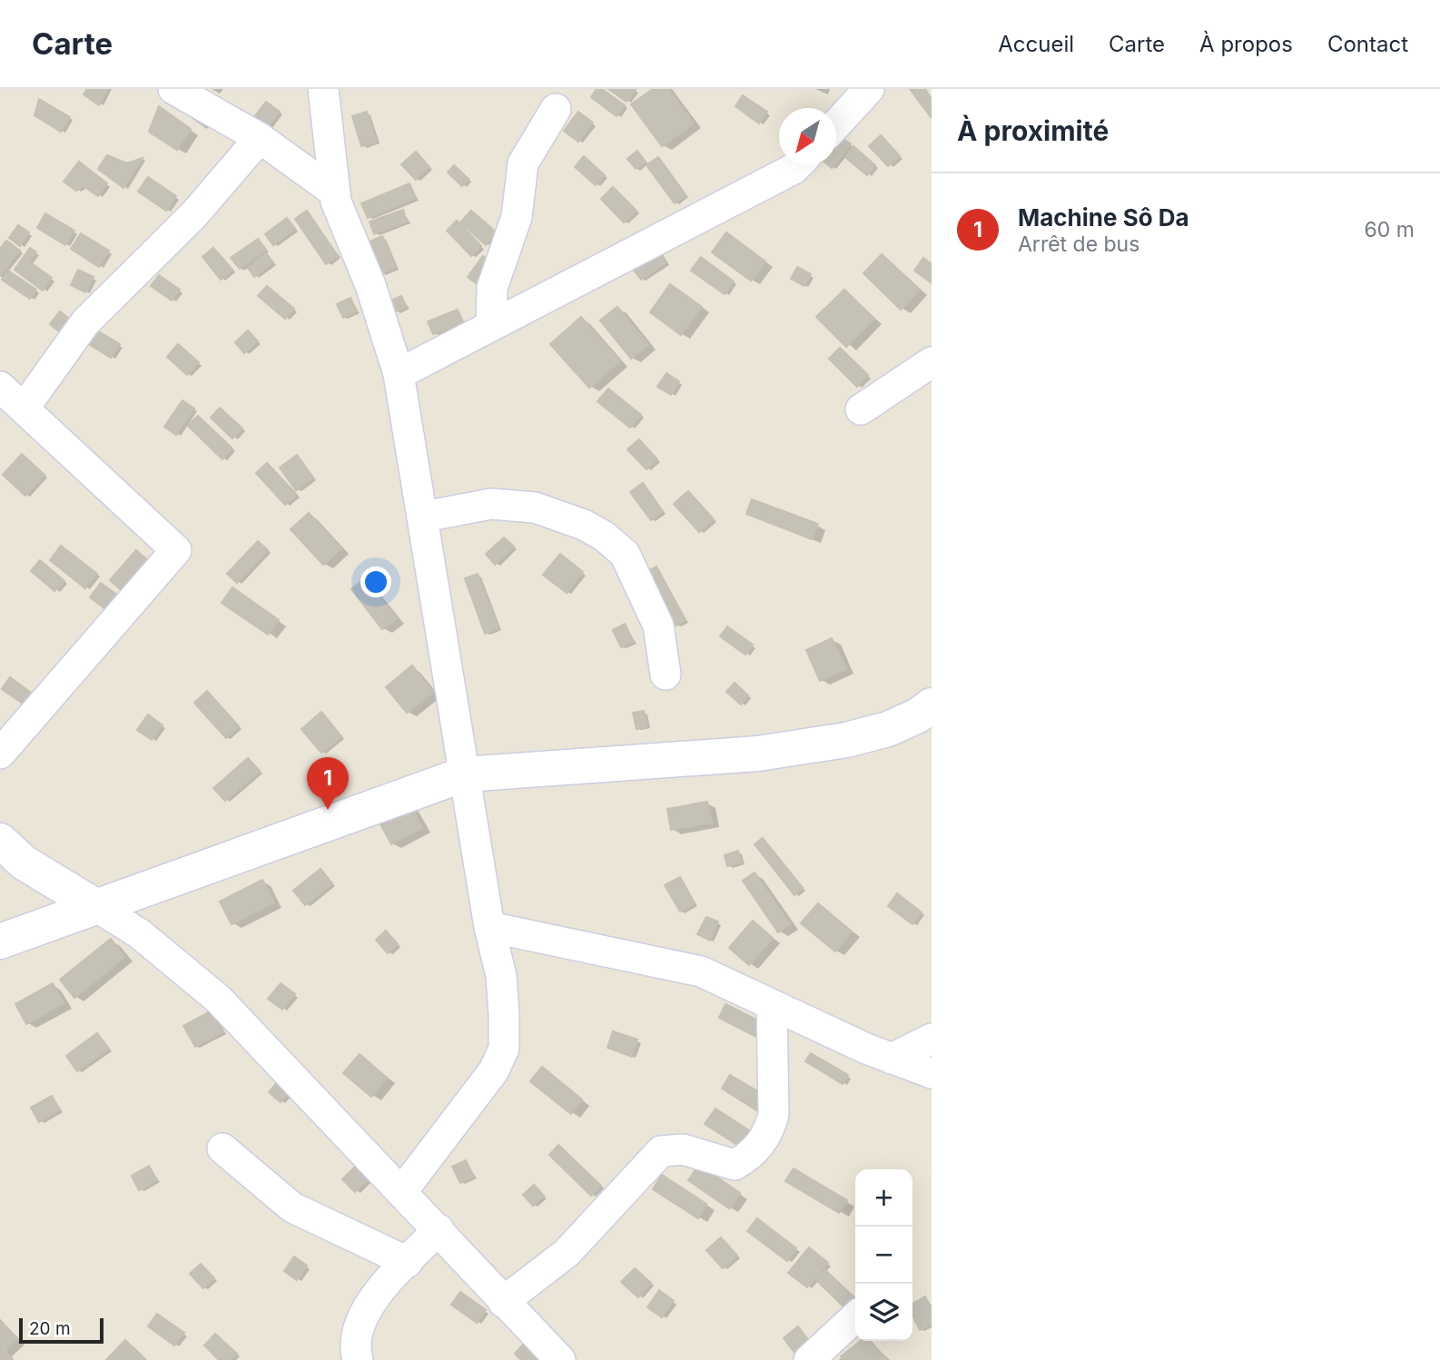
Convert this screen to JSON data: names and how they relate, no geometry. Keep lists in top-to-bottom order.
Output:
{
  "scale_bar": "20 m",
  "north": "bottom left",
  "page": {
    "header": "Carte",
    "nav": [
      "Accueil",
      "Carte",
      "À propos",
      "Contact"
    ],
    "heading": "À proximité",
    "list": [
      {
        "mark": "1",
        "name": "Machine Sô Da",
        "note": "Arrêt de bus",
        "value": "60 m"
      }
    ],
    "pins": "1",
    "map_buttons": ["+", "−"],
    "scale": "20 m"
  }
}
